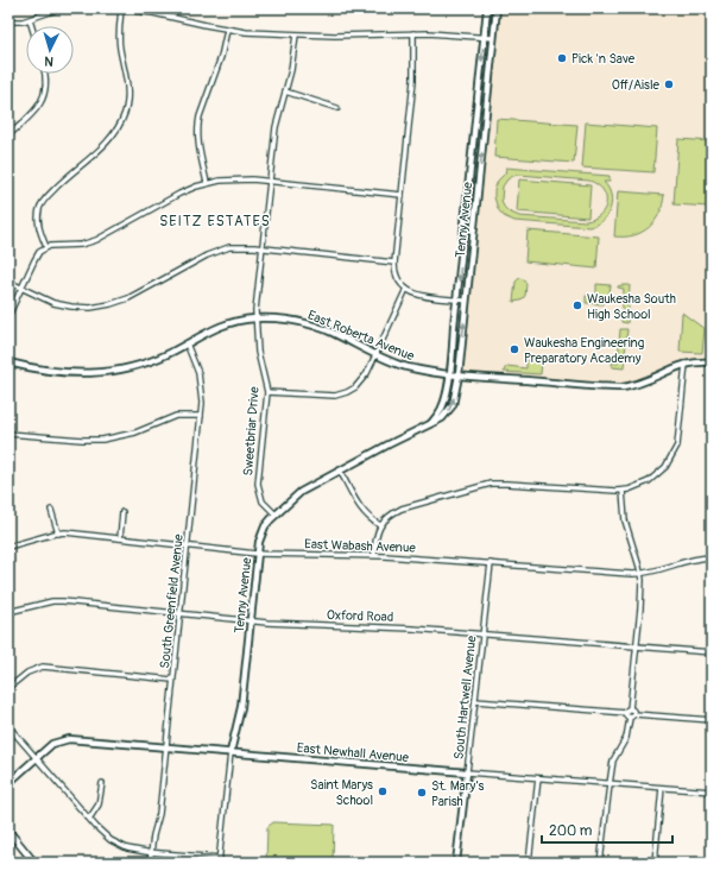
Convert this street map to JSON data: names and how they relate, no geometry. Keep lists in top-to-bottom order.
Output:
{
  "streets": {
    "street": [
      "Tenny Avenue",
      "East Roberta Avenue",
      "Sweetbriar Drive",
      "East Wabash Avenue",
      "South Greenfield Avenue",
      "Oxford Road",
      "South Hartwell Avenue",
      "East Newhall Avenue"
    ]
  },
  "crossings": [
    ["Tenny Avenue", "East Roberta Avenue"],
    ["Tenny Avenue", "Sweetbriar Drive"],
    ["Tenny Avenue", "East Wabash Avenue"],
    ["Tenny Avenue", "Oxford Road"],
    ["Tenny Avenue", "East Newhall Avenue"],
    ["East Roberta Avenue", "Sweetbriar Drive"],
    ["East Roberta Avenue", "South Greenfield Avenue"],
    ["East Wabash Avenue", "South Greenfield Avenue"],
    ["East Wabash Avenue", "South Hartwell Avenue"],
    ["South Greenfield Avenue", "Oxford Road"],
    ["South Greenfield Avenue", "East Newhall Avenue"],
    ["Oxford Road", "South Hartwell Avenue"],
    ["South Hartwell Avenue", "East Newhall Avenue"]
  ],
  "districts": ["SEITZ ESTATES"],
  "places": [
    "Pick 'n Save",
    "Off/Aisle",
    "Waukesha South High School",
    "Waukesha Engineering Preparatory Academy",
    "Saint Marys School",
    "St. Mary’s Parish"
  ],
  "scale_bar": "200 m",
  "north": "bottom"
}
